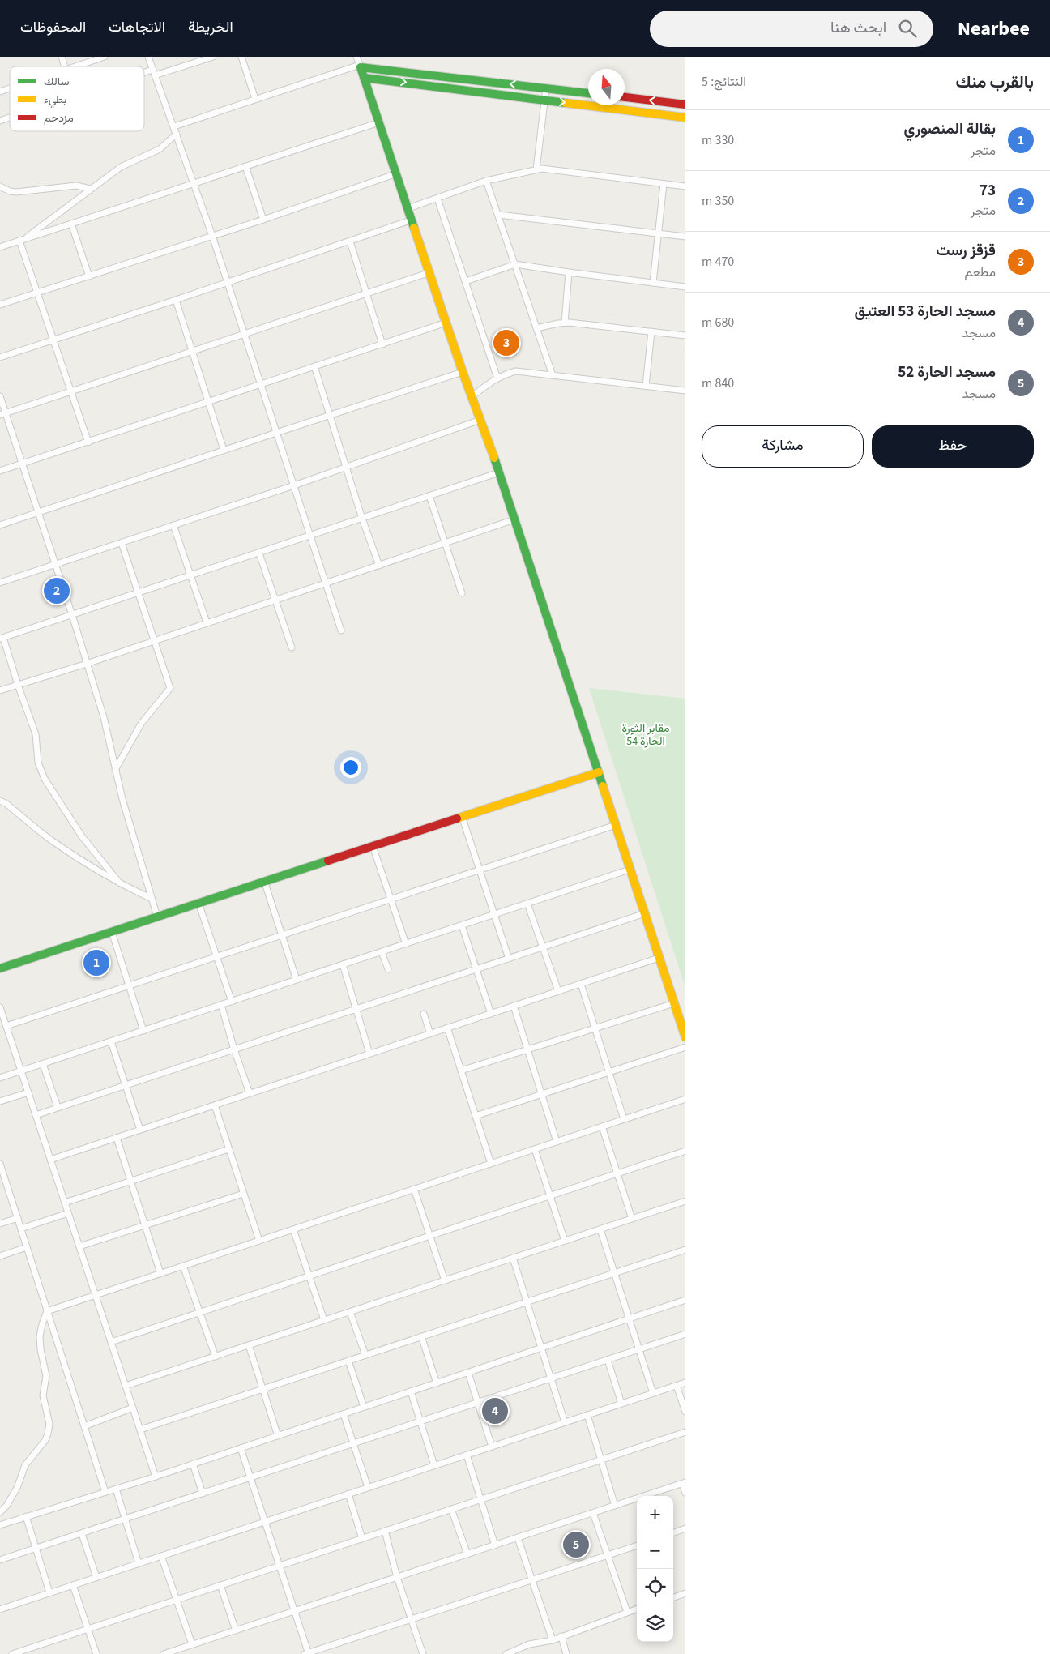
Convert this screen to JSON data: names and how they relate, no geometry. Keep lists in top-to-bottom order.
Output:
{
  "parks": ["مقابر الثورة الحارة 54"],
  "legend": ["سالك", "بطيء", "مزدحم"],
  "north": "top",
  "page": {
    "header": "Nearbee",
    "search": "ابحث هنا",
    "nav": ["الخريطة", "الاتجاهات", "المحفوظات"],
    "heading": ["بالقرب منك", "النتائج: 5"],
    "list": [
      {
        "mark": "1",
        "name": "بقالة المنصوري",
        "note": "متجر",
        "value": "330 m"
      },
      {
        "mark": "2",
        "name": "73",
        "note": "متجر",
        "value": "350 m"
      },
      {
        "mark": "3",
        "name": "قزقز رست",
        "note": "مطعم",
        "value": "470 m"
      },
      {
        "mark": "4",
        "name": "مسجد الحارة 53 العتيق",
        "note": "مسجد",
        "value": "680 m"
      },
      {
        "mark": "5",
        "name": "مسجد الحارة 52",
        "note": "مسجد",
        "value": "840 m"
      }
    ],
    "pins": [
      "3",
      "2",
      "1",
      "4",
      "5"
    ],
    "buttons": ["حفظ", "مشاركة"],
    "map_buttons": ["+", "−"]
  }
}
